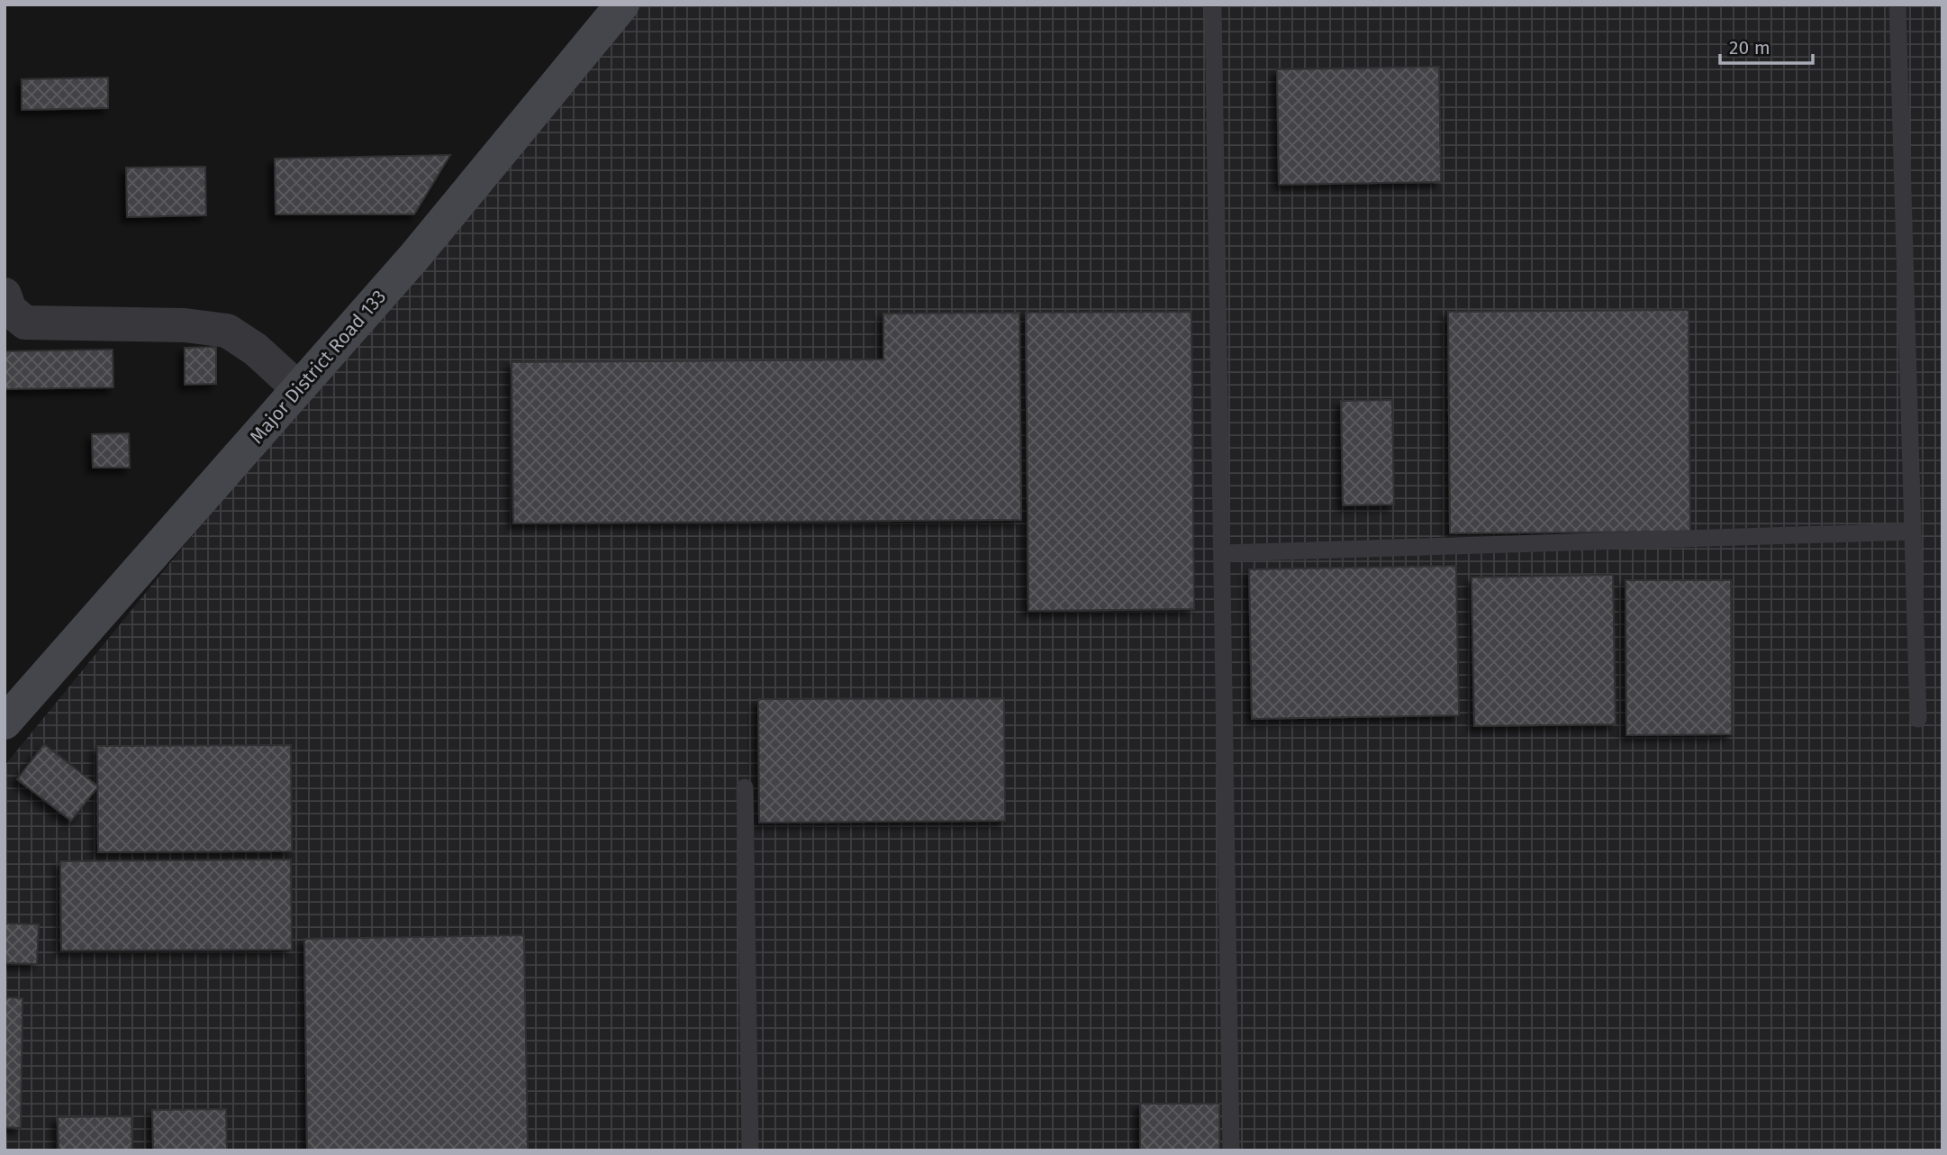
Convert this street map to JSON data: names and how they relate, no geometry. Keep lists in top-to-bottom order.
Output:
{
  "streets": {
    "main road": ["Major District Road 133"]
  },
  "scale_bar": "20 m"
}
